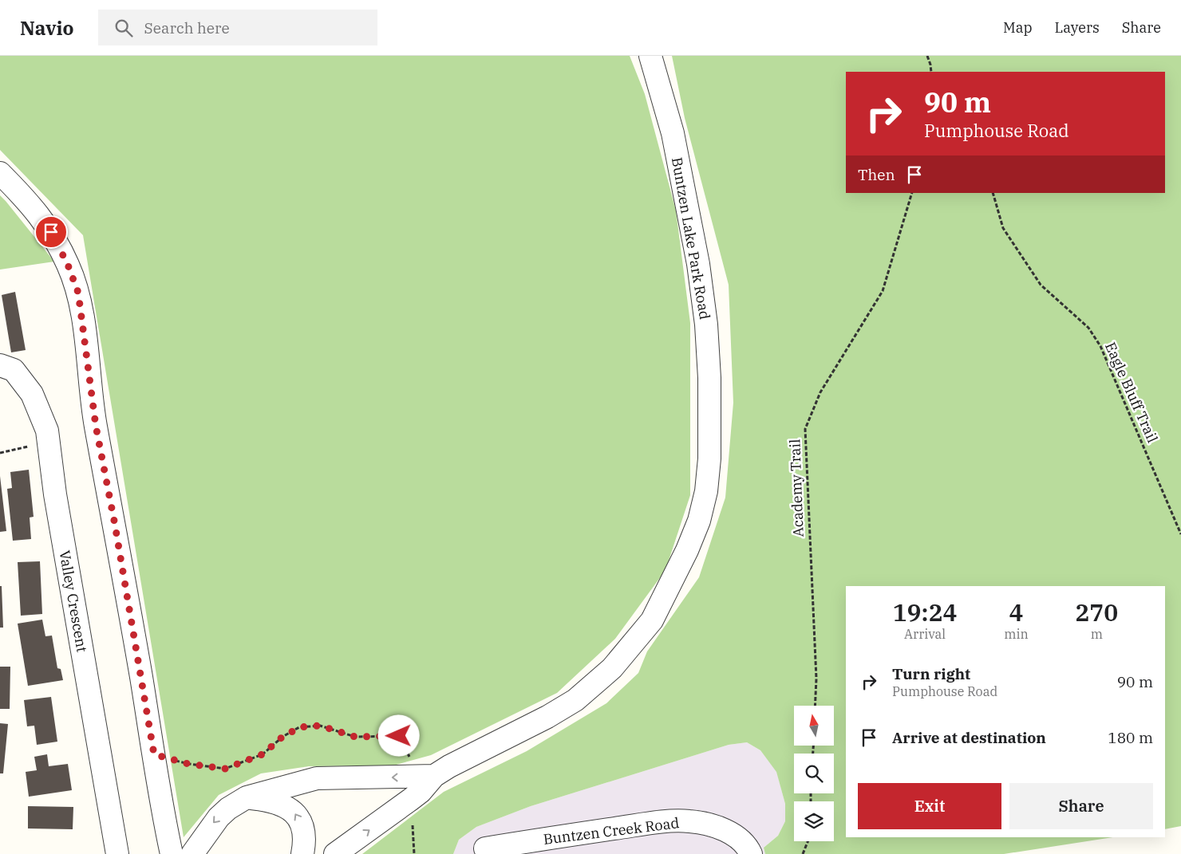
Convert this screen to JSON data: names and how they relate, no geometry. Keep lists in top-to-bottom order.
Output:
{
  "streets": {
    "street": ["Buntzen Lake Park Road", "Valley Crescent", "Buntzen Creek Road"],
    "path": ["Eagle Bluff Trail", "Academy Trail"]
  },
  "north": "top",
  "page": {
    "header": "Navio",
    "search": "Search here",
    "nav": ["Map", "Layers", "Share"],
    "turn": ["90 m", "Pumphouse Road"],
    "then": "Then",
    "eta": [
      "19:24",
      "Arrival",
      "4",
      "min",
      "270",
      "m"
    ],
    "list": [
      {
        "name": "Turn right",
        "note": "Pumphouse Road",
        "value": "90 m"
      },
      {
        "name": "Arrive at destination",
        "value": "180 m"
      }
    ],
    "buttons": ["Exit", "Share"]
  }
}
